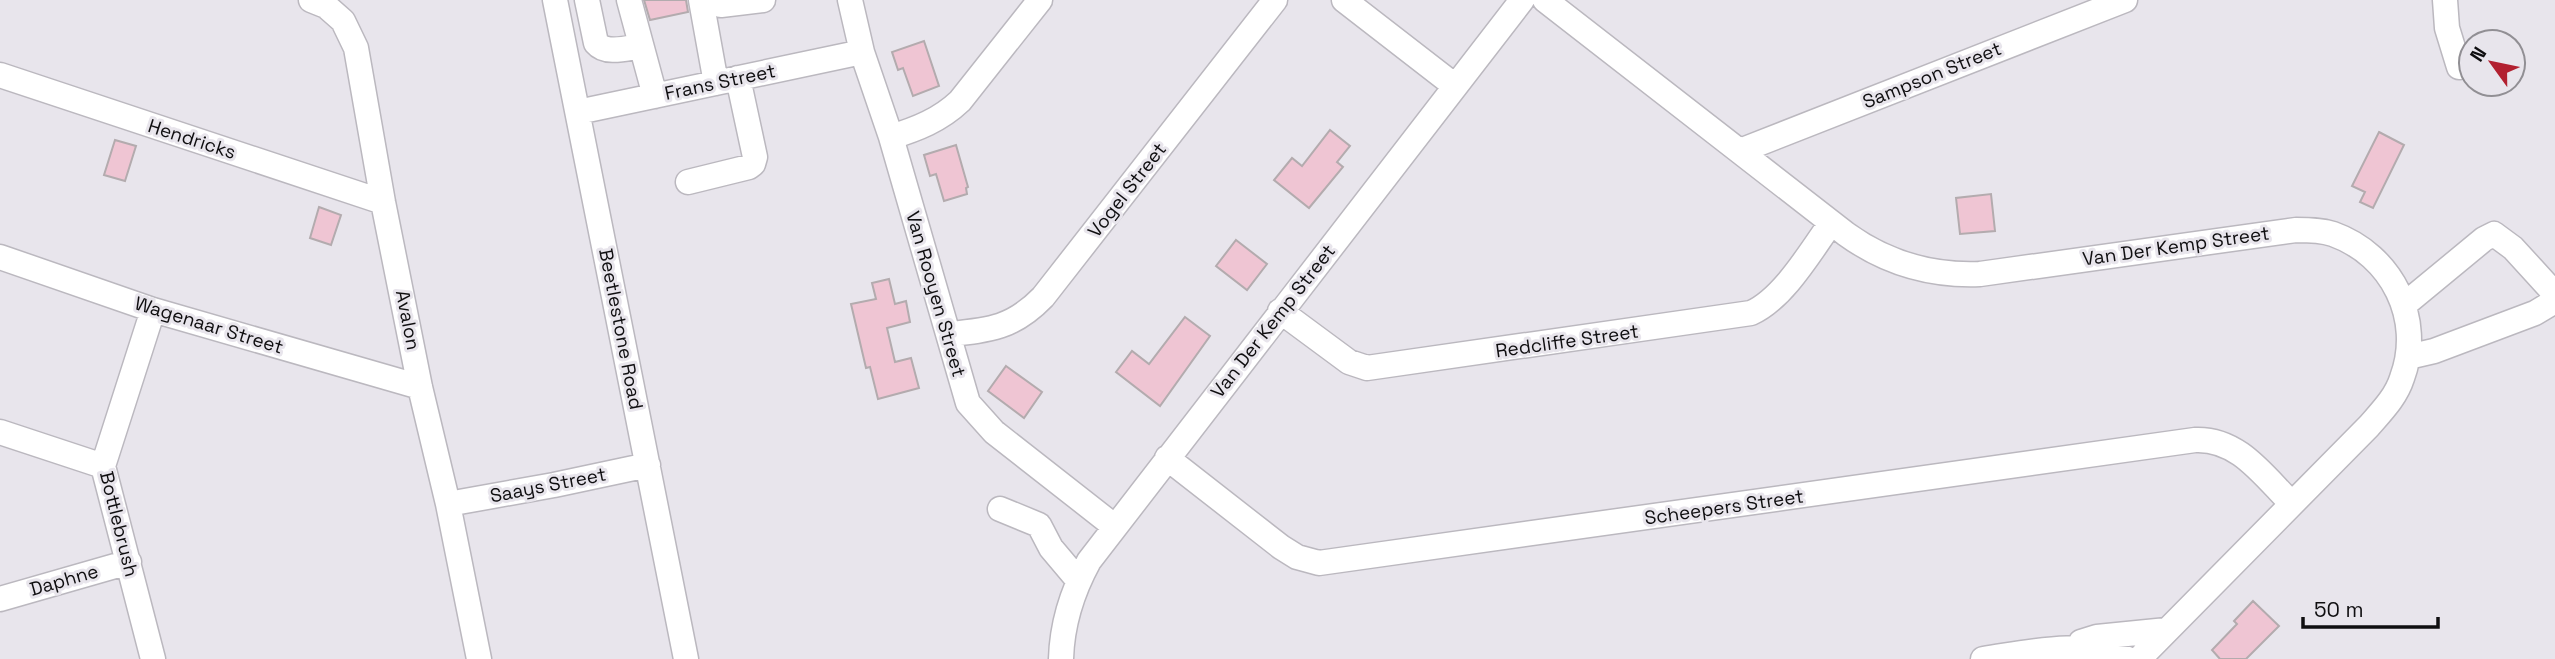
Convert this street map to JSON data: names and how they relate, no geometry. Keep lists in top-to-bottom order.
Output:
{
  "streets": {
    "street": [
      "Sampson Street",
      "Frans Street",
      "Hendricks",
      "Vogel Street",
      "Van Der Kemp Street",
      "Van Rooyen Street",
      "Avalon",
      "Wagenaar Street",
      "Beetlestone Road",
      "Redcliffe Street",
      "Saays Street",
      "Scheepers Street",
      "Bottlebrush",
      "Daphne"
    ]
  },
  "crossings": [
    ["Sampson Street", "Van Der Kemp Street"],
    ["Frans Street", "Van Rooyen Street"],
    ["Frans Street", "Beetlestone Road"],
    ["Hendricks", "Avalon"],
    ["Vogel Street", "Van Rooyen Street"],
    ["Van Der Kemp Street", "Van Rooyen Street"],
    ["Van Der Kemp Street", "Redcliffe Street"],
    ["Van Der Kemp Street", "Scheepers Street"],
    ["Avalon", "Wagenaar Street"],
    ["Avalon", "Saays Street"],
    ["Wagenaar Street", "Bottlebrush"],
    ["Beetlestone Road", "Saays Street"],
    ["Bottlebrush", "Daphne"]
  ],
  "scale_bar": "50 m",
  "north": "top left"
}
